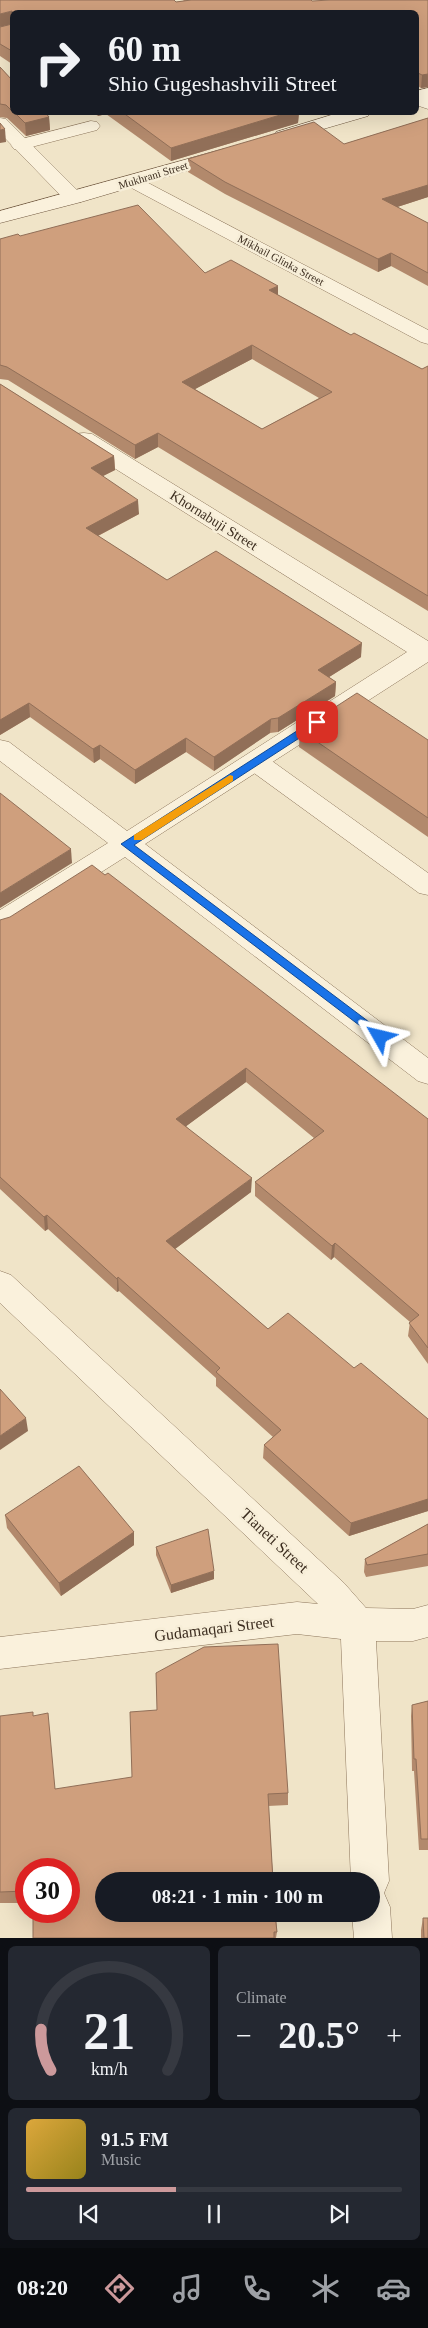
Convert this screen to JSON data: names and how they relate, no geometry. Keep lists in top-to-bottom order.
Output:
{
  "streets": {
    "street": [
      "Mukhrani Street",
      "Mikhail Glinka Street",
      "Khornabuji Street",
      "Tianeti Street",
      "Gudamaqari Street"
    ]
  },
  "crossings": [
    ["Mukhrani Street", "Mikhail Glinka Street"],
    ["Tianeti Street", "Gudamaqari Street"]
  ],
  "page": {
    "turn": ["60 m", "Shio Gugeshashvili Street"],
    "limit": "30",
    "trip": "08:21 · 1 min · 100 m",
    "tile": "Climate",
    "heat": ["−", "20.5°", "+"],
    "song": ["91.5 FM", "Music"],
    "tabs": "08:20",
    "gauge": ["21", "km/h"]
  }
}
